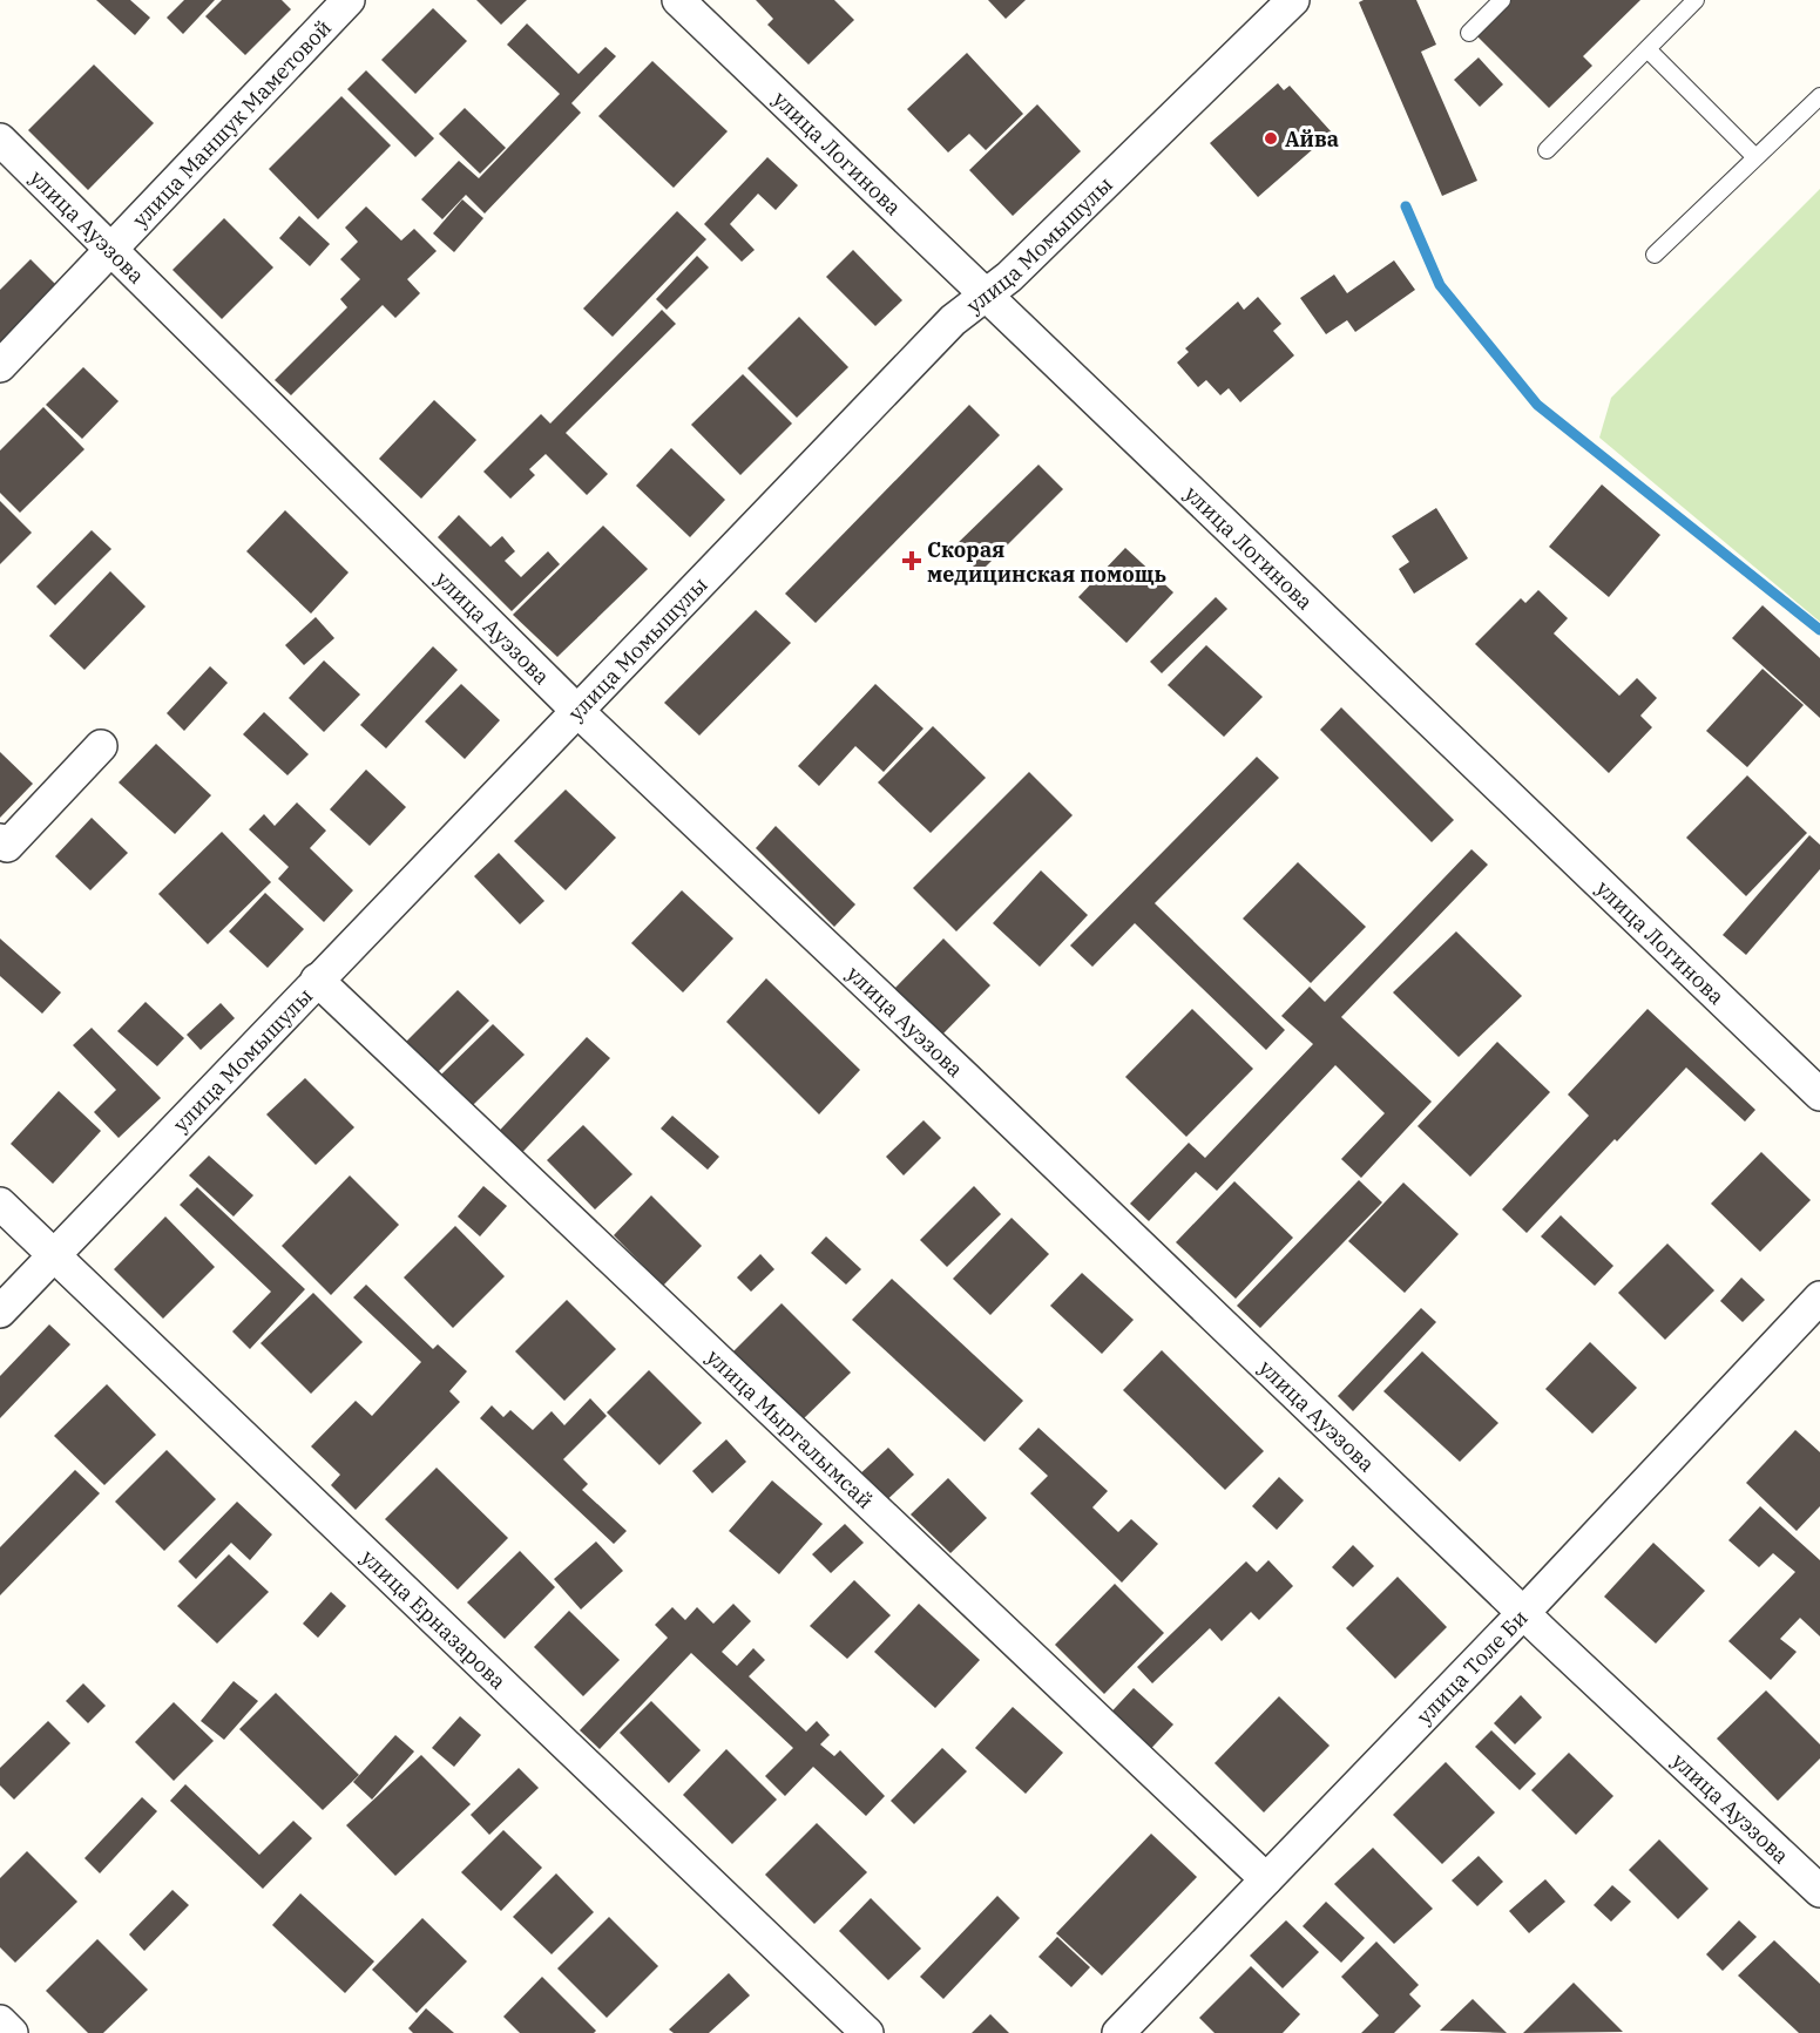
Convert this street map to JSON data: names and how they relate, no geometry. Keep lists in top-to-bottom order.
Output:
{
  "streets": {
    "street": [
      "улица Маншук Маметовой",
      "улица Логинова",
      "улица Ауэзова",
      "улица Момышулы",
      "улица Мыргалымсай",
      "улица Ерназарова",
      "улица Толе Би"
    ]
  },
  "crossings": [
    ["улица Маншук Маметовой", "улица Ауэзова"],
    ["улица Логинова", "улица Момышулы"],
    ["улица Ауэзова", "улица Момышулы"],
    ["улица Ауэзова", "улица Толе Би"],
    ["улица Момышулы", "улица Мыргалымсай"],
    ["улица Момышулы", "улица Ерназарова"],
    ["улица Мыргалымсай", "улица Толе Би"]
  ],
  "places": {
    "other": ["Айва"],
    "health": ["Скорая медицинская помощь"]
  }
}
